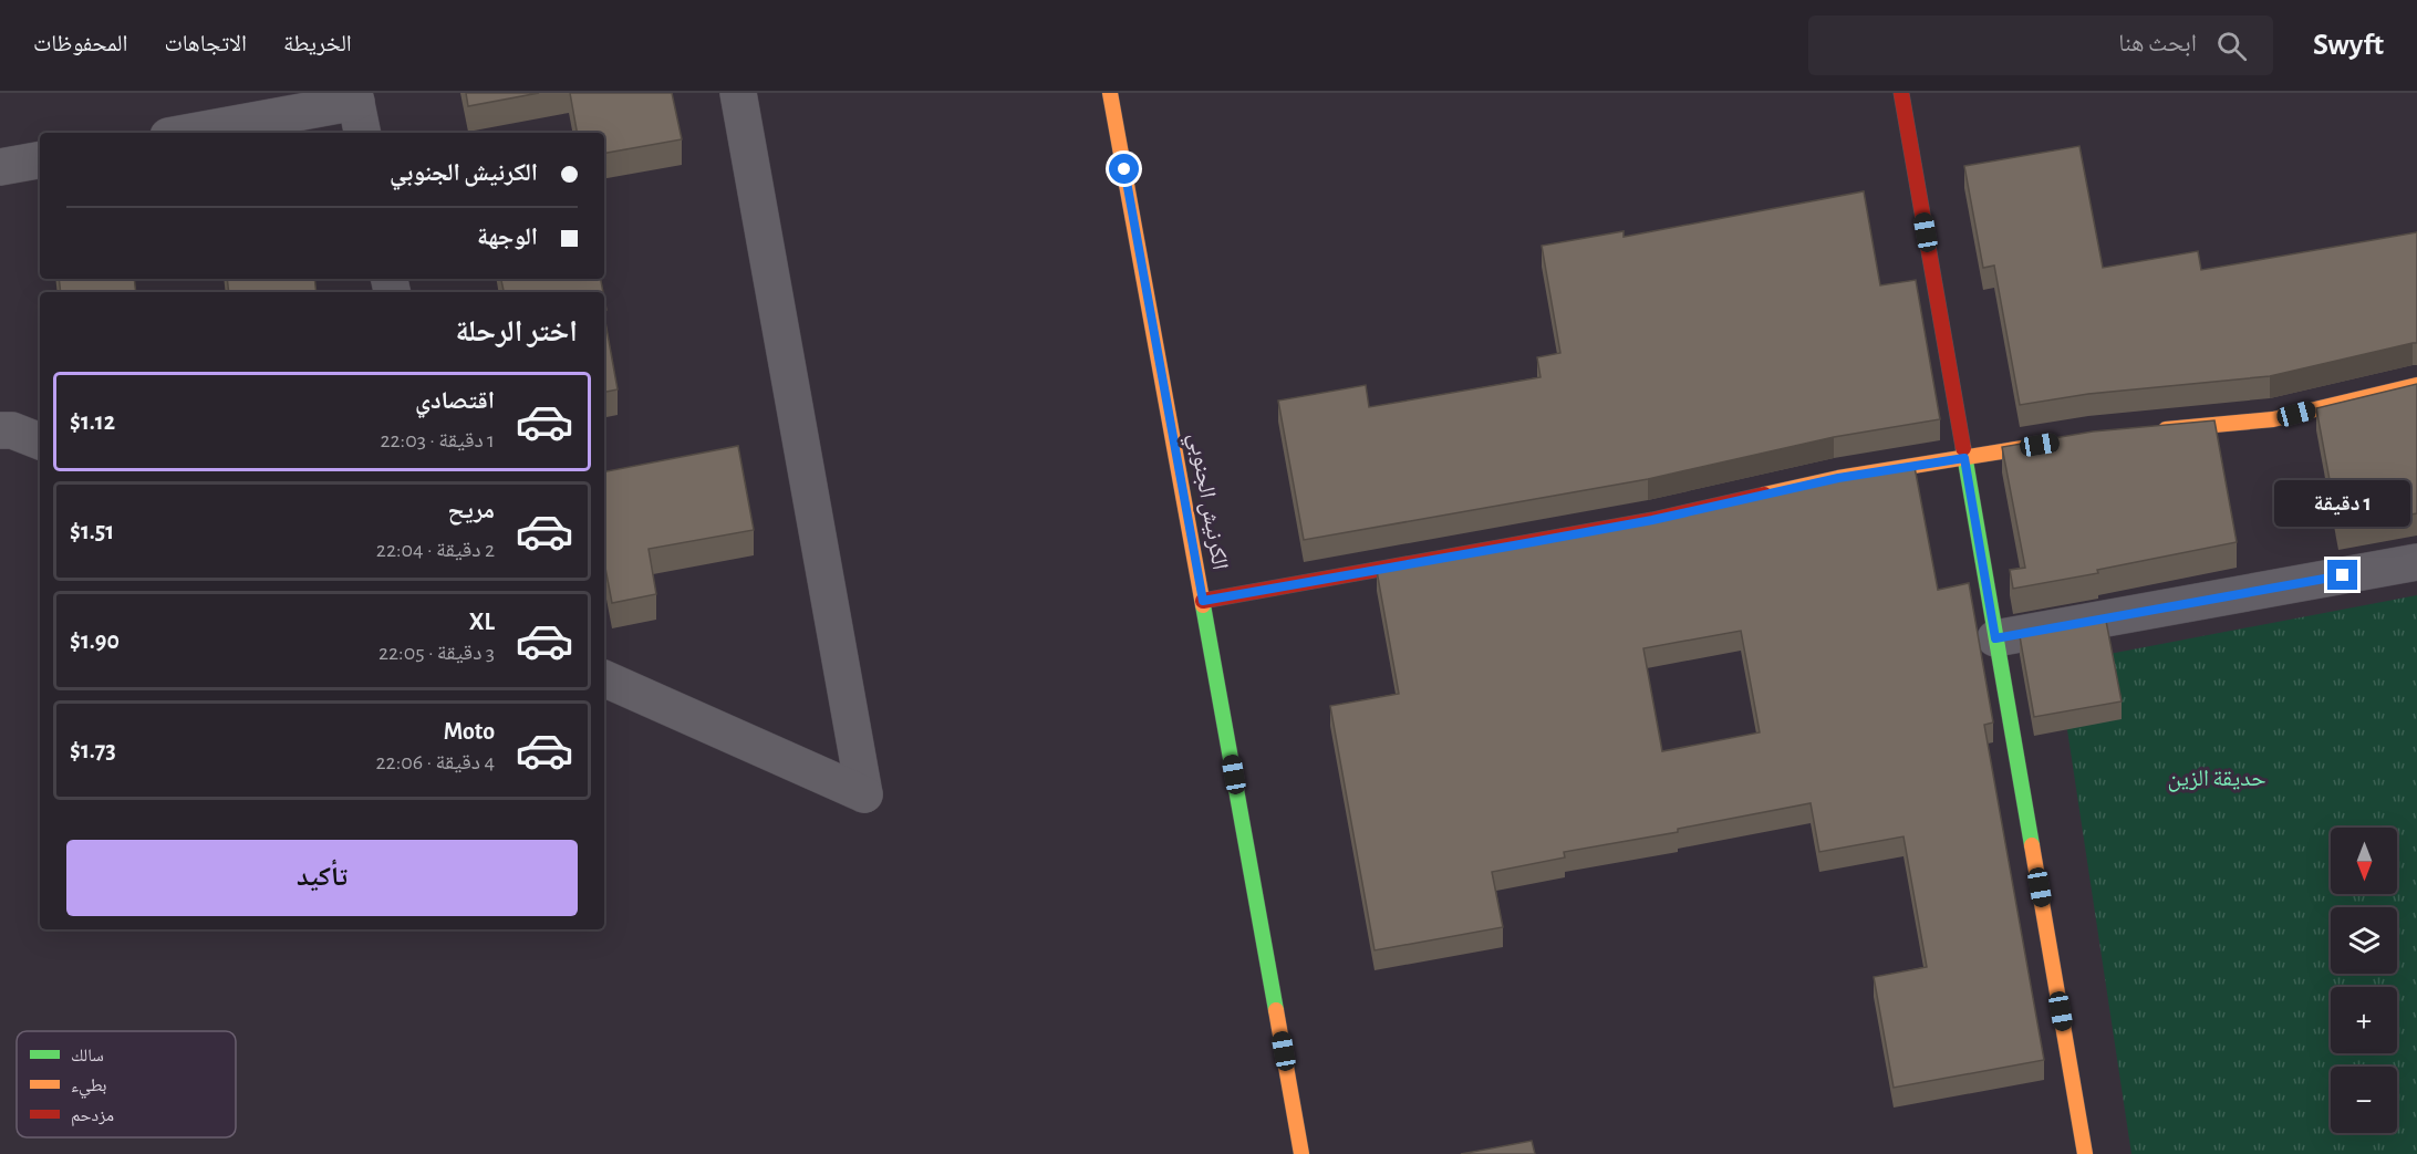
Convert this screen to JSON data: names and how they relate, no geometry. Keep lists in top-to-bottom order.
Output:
{
  "streets": {
    "street": ["الكرنيش الجنوبي"]
  },
  "parks": ["حديقة الزين"],
  "legend": ["سالك", "بطيء", "مزدحم"],
  "north": "bottom",
  "page": {
    "header": "Swyft",
    "search": "ابحث هنا",
    "nav": ["الخريطة", "الاتجاهات", "المحفوظات"],
    "banner": ["الكرنيش الجنوبي", "الوجهة"],
    "heading": "اختر الرحلة",
    "list": [
      {
        "name": "اقتصادي",
        "note": "1 دقيقة · 22:03",
        "value": "$1.12"
      },
      {
        "name": "مريح",
        "note": "2 دقيقة · 22:04",
        "value": "$1.51"
      },
      {
        "name": "XL",
        "note": "3 دقيقة · 22:05",
        "value": "$1.90"
      },
      {
        "name": "Moto",
        "note": "4 دقيقة · 22:06",
        "value": "$1.73"
      }
    ],
    "bubble": "1 دقيقة",
    "buttons": "تأكيد",
    "map_buttons": ["+", "−"]
  }
}
